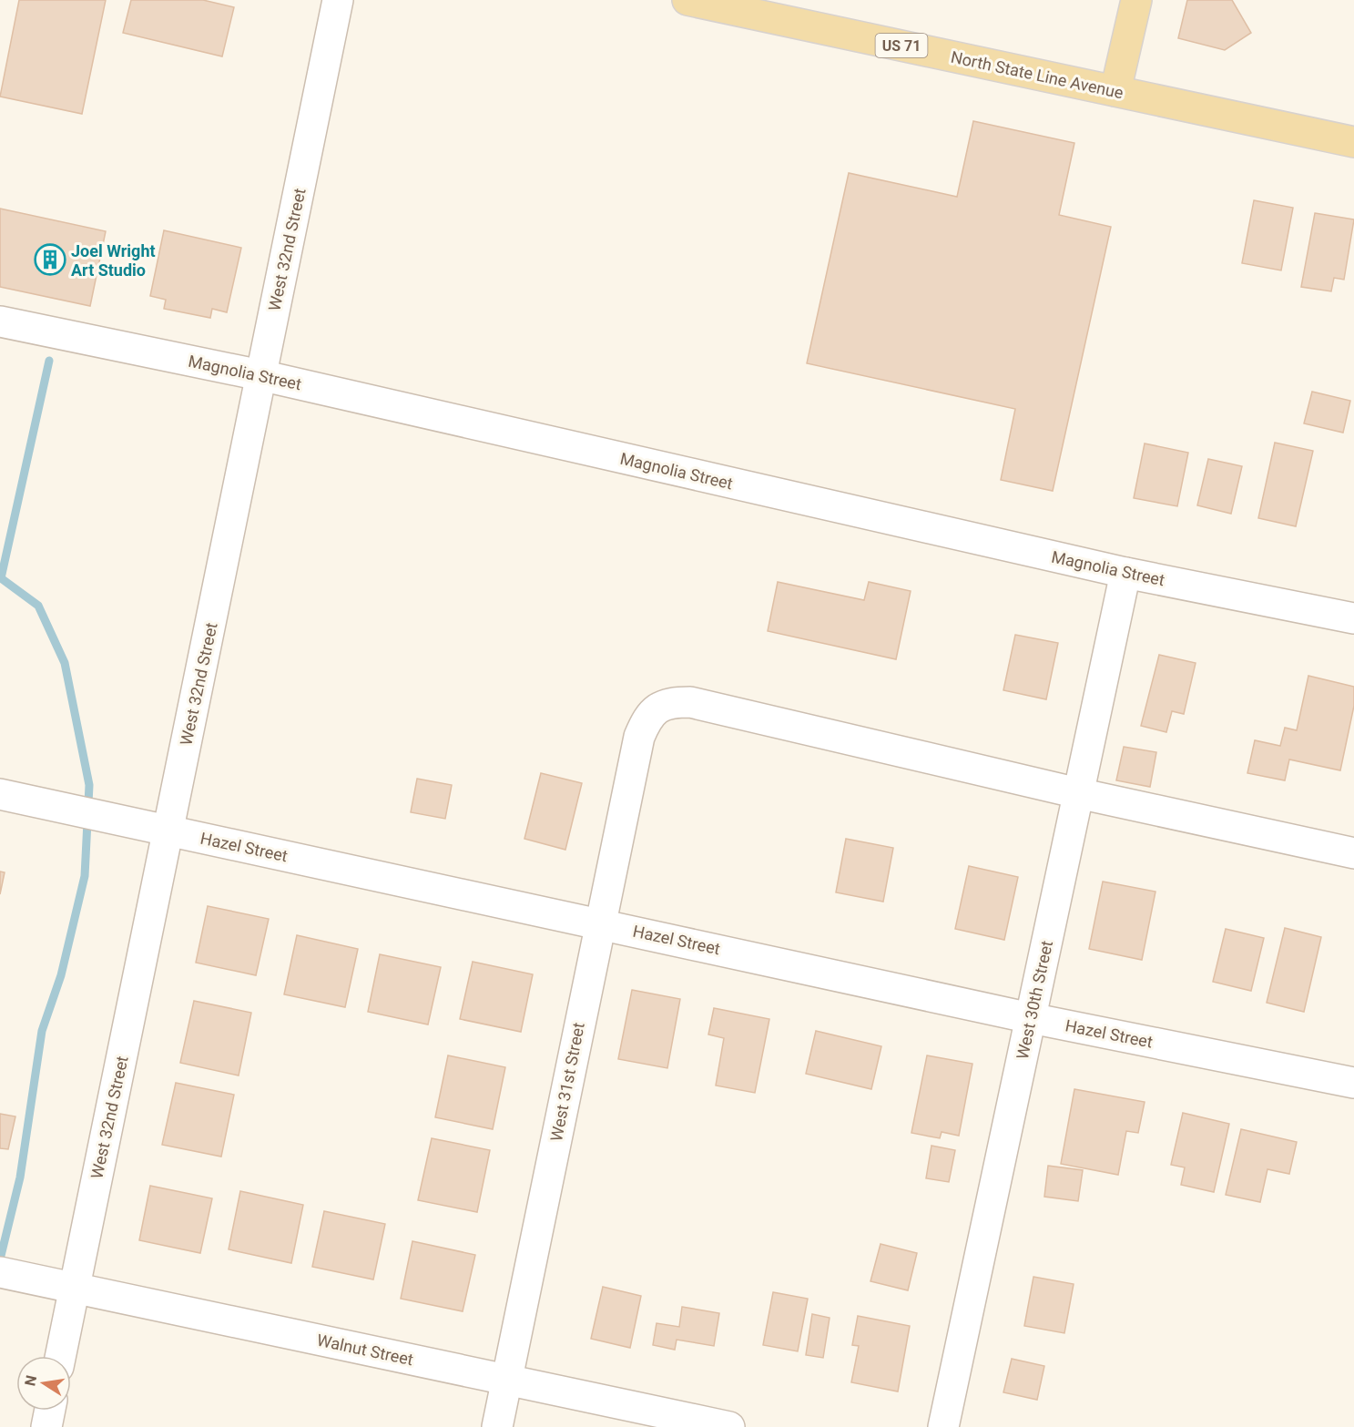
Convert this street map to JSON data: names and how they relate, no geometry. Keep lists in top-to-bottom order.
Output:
{
  "streets": {
    "main road": ["US 71", "North State Line Avenue"],
    "street": [
      "West 32nd Street",
      "Magnolia Street",
      "Hazel Street",
      "West 30th Street",
      "West 31st Street",
      "Walnut Street"
    ]
  },
  "crossings": [
    ["West 32nd Street", "Magnolia Street"],
    ["West 32nd Street", "Hazel Street"],
    ["West 32nd Street", "Walnut Street"],
    ["Magnolia Street", "West 30th Street"],
    ["Hazel Street", "West 30th Street"],
    ["Hazel Street", "West 31st Street"],
    ["West 30th Street", "West 31st Street"],
    ["West 31st Street", "Walnut Street"]
  ],
  "places": {
    "building": ["Joel Wright Art Studio"]
  },
  "north": "left"
}
